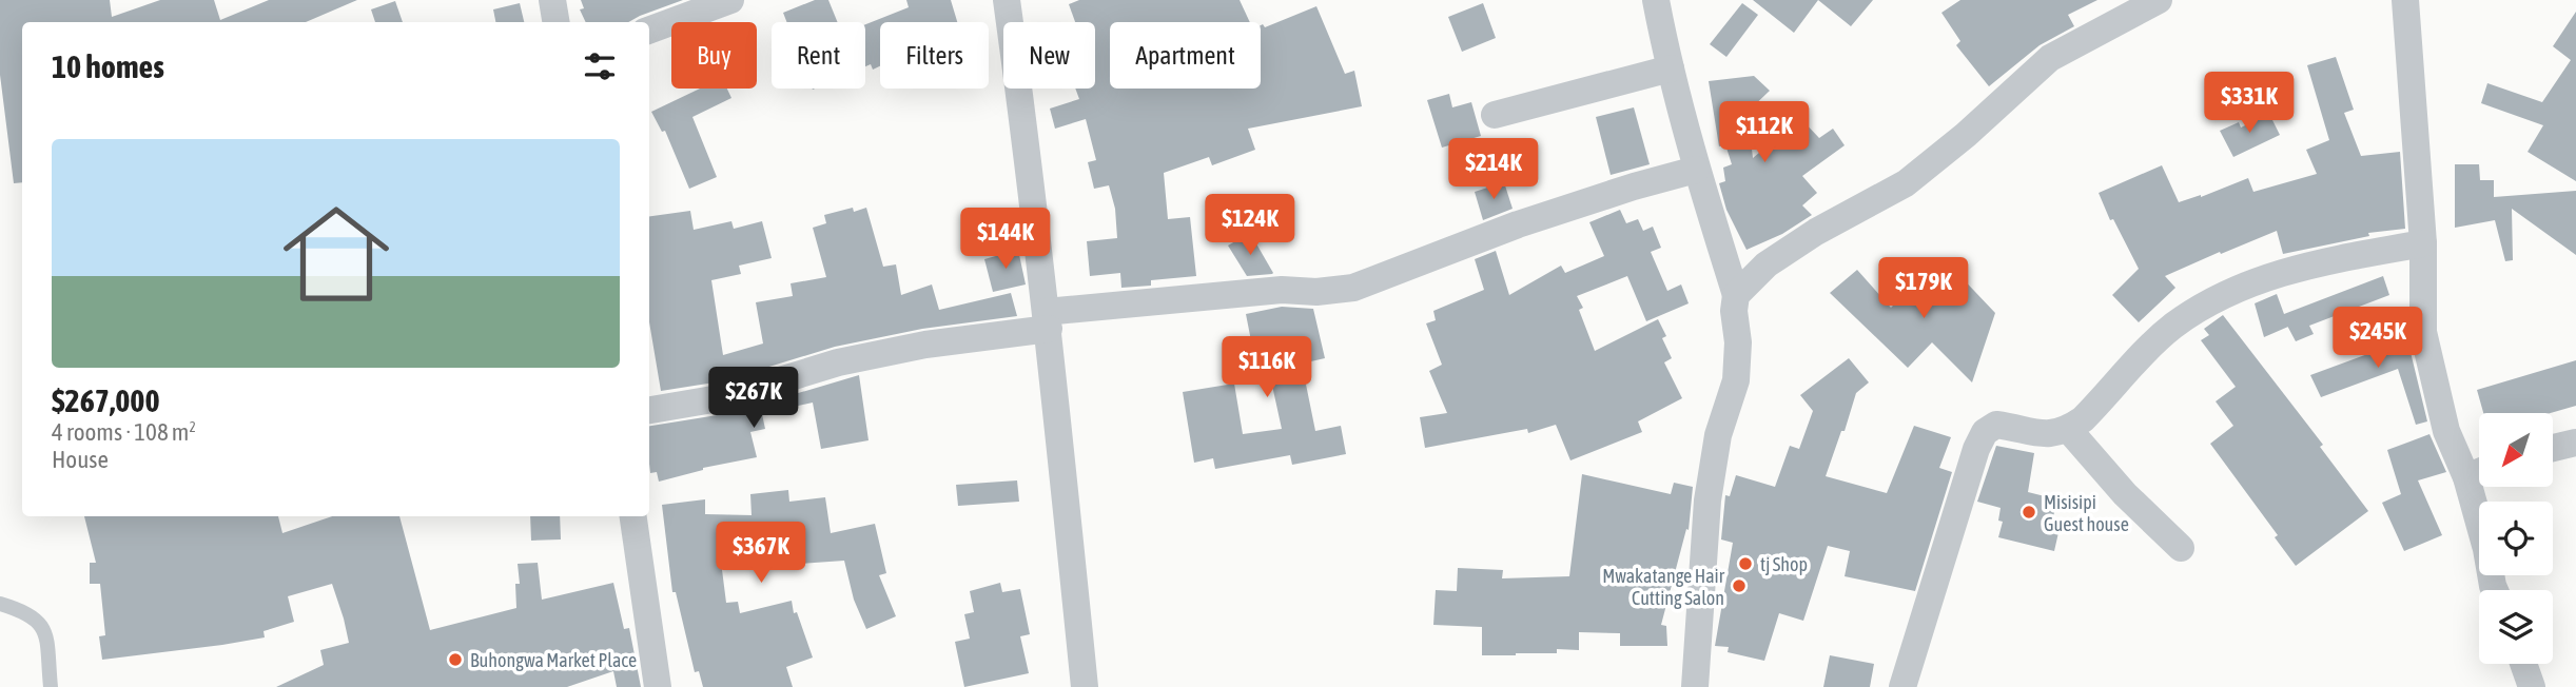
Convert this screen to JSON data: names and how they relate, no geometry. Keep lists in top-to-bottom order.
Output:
{
  "places": [
    "Misisipi Guest house",
    "tj Shop",
    "Mwakatange Hair Cutting Salon",
    "Buhongwa Market Place"
  ],
  "north": "bottom left",
  "page": {
    "chip": [
      "Buy",
      "Rent",
      "Filters",
      "New",
      "Apartment"
    ],
    "heading": "10 homes",
    "price": [
      "$331K",
      "$112K",
      "$214K",
      "$124K",
      "$144K",
      "$179K",
      "$245K",
      "$116K",
      "$267K",
      "$367K"
    ],
    "list": [
      {
        "name": "$267,000",
        "note": "4 rooms · 108 m² · House"
      }
    ]
  }
}
